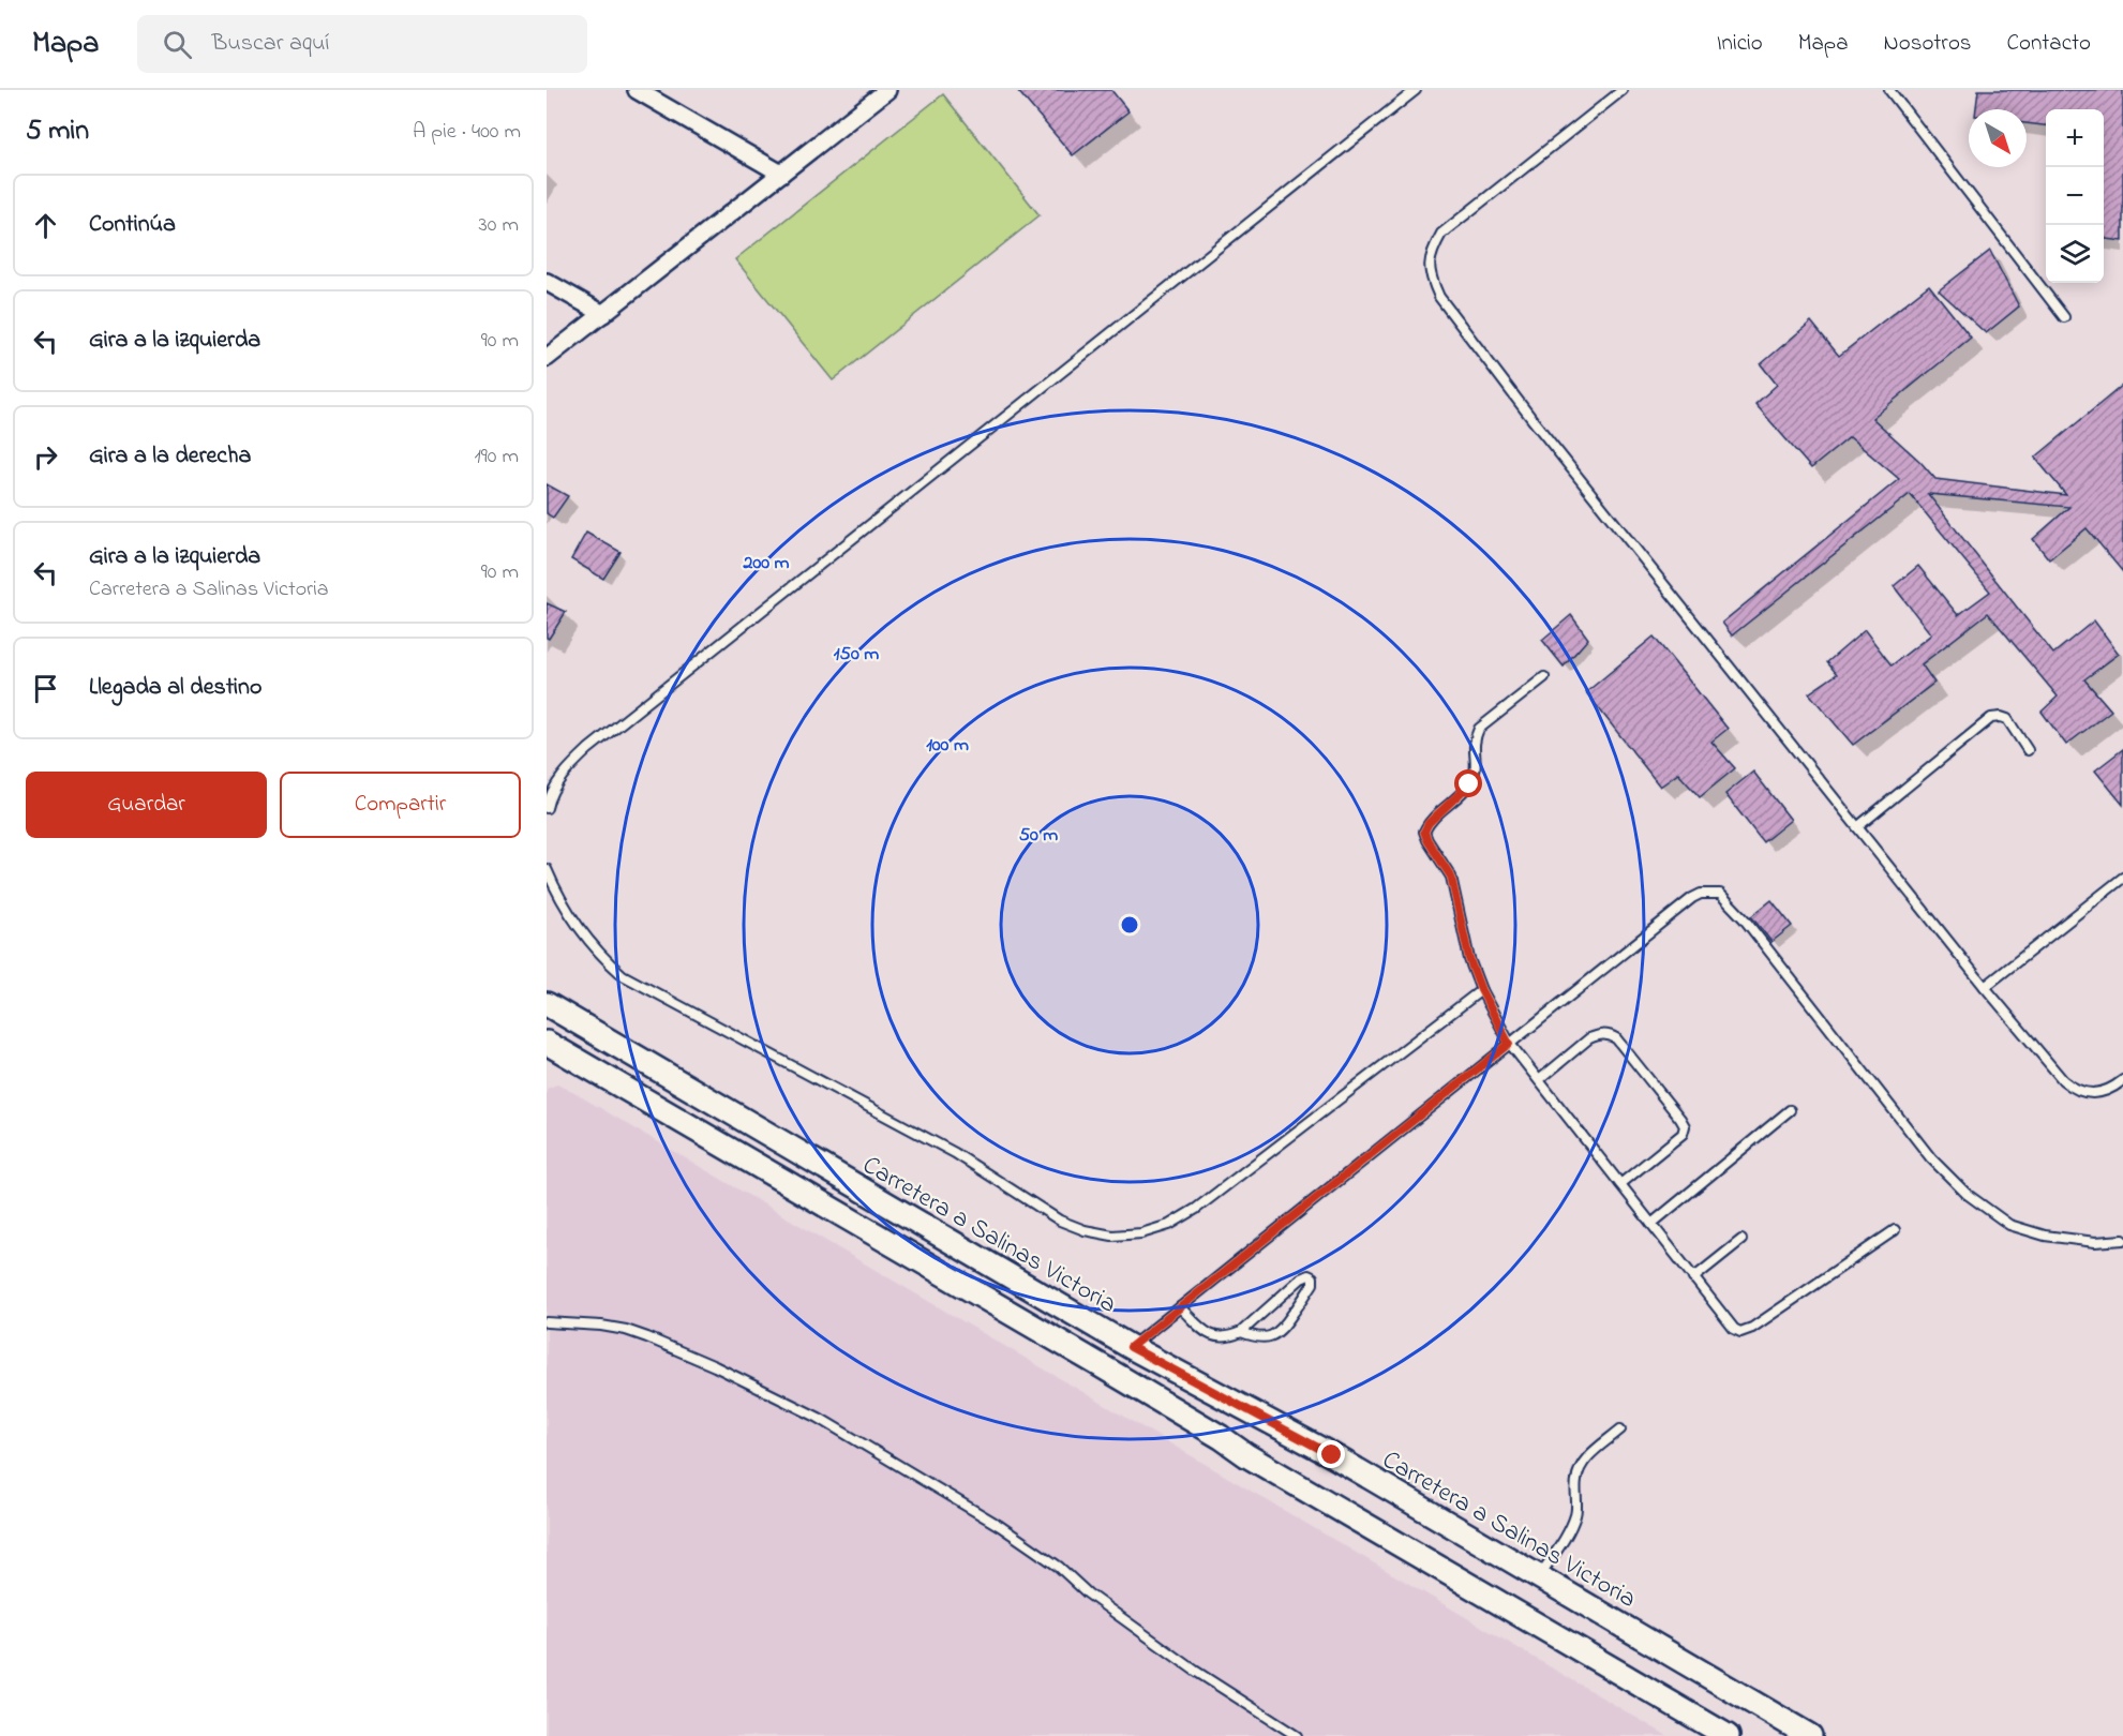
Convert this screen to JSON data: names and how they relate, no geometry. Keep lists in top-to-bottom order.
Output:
{
  "streets": {
    "main road": ["Carretera a Salinas Victoria"]
  },
  "north": "bottom right",
  "page": {
    "header": "Mapa",
    "search": "Buscar aquí",
    "nav": [
      "Inicio",
      "Mapa",
      "Nosotros",
      "Contacto"
    ],
    "heading": ["5 min", "A pie · 400 m"],
    "map_buttons": ["+", "−"],
    "list": [
      ["Continúa", "30 m"],
      ["Gira a la izquierda", "90 m"],
      ["Gira a la derecha", "190 m"],
      ["Gira a la izquierda", "Carretera a Salinas Victoria", "90 m"],
      "Llegada al destino"
    ],
    "buttons": ["Guardar", "Compartir"]
  },
  "rings": [
    "200 m",
    "150 m",
    "100 m",
    "50 m"
  ]
}
